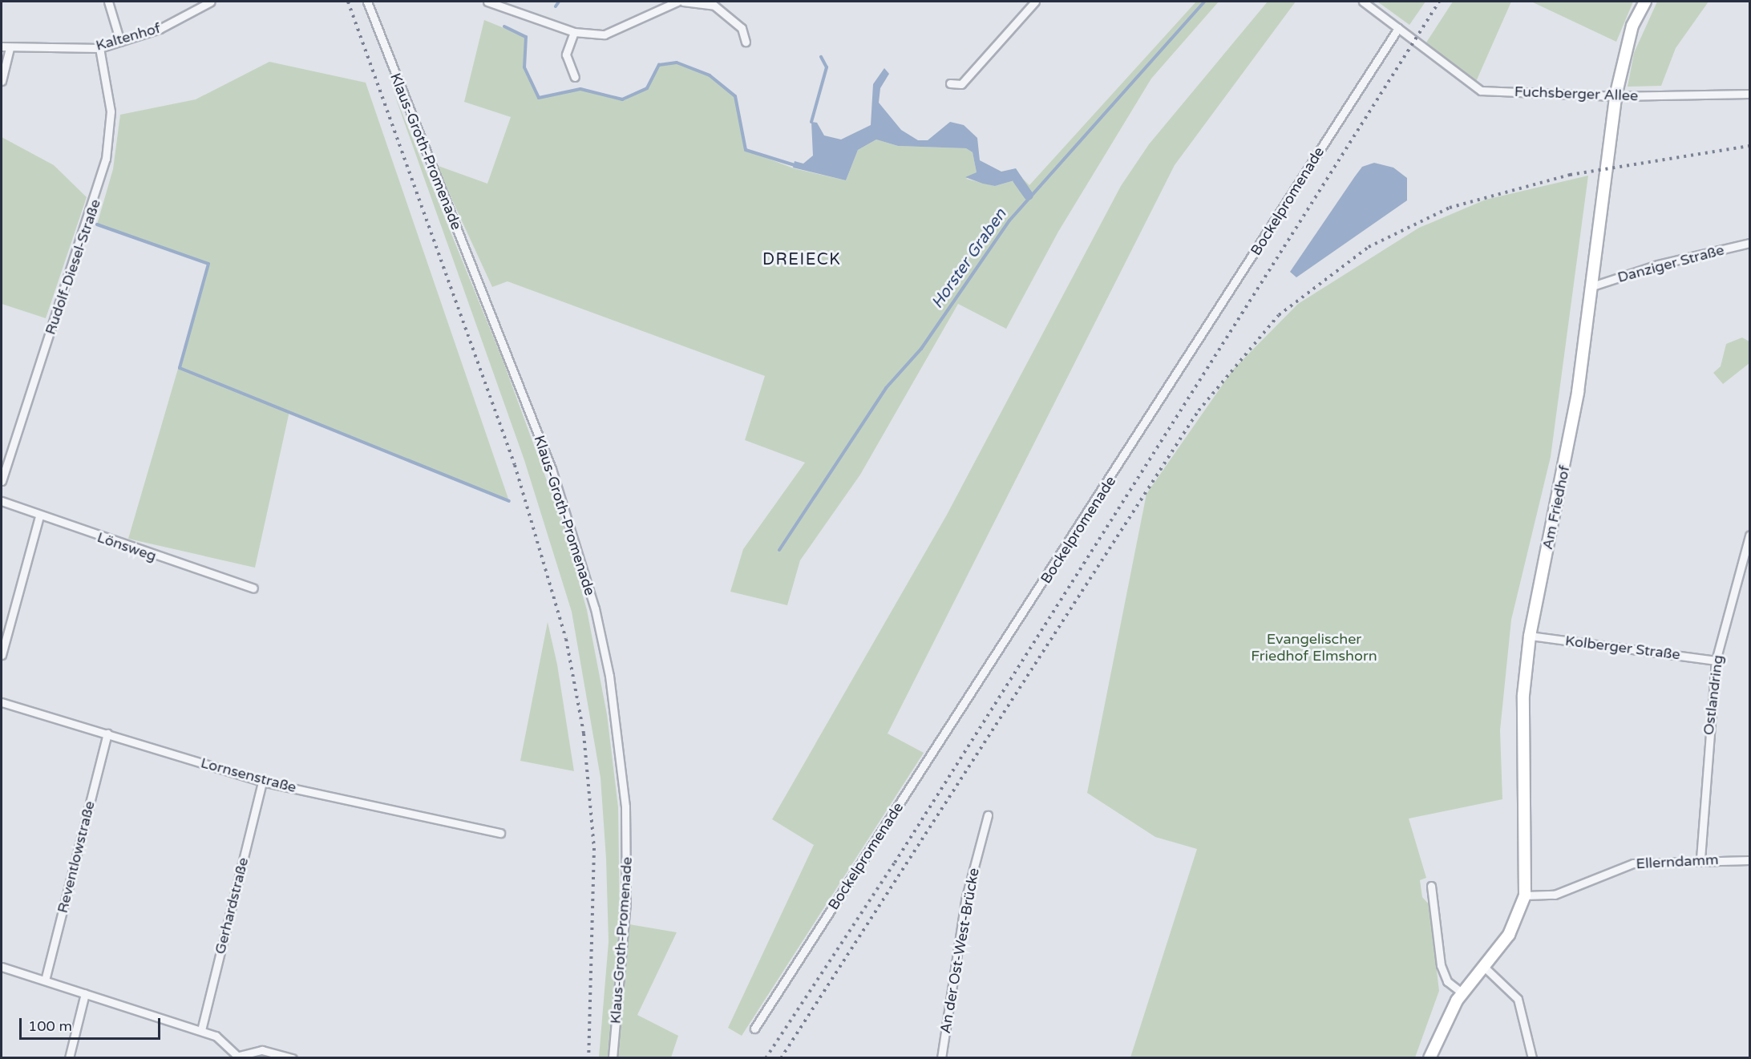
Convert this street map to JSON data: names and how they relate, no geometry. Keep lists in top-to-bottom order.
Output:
{
  "streets": {
    "street": [
      "Kaltenhof",
      "Fuchsberger Allee",
      "Klaus-Groth-Promenade",
      "Bockelpromenade",
      "Danziger Straße",
      "Rudolf-Diesel-Straße",
      "Am Friedhof",
      "Lönsweg",
      "Kolberger Straße",
      "Ostlandring",
      "Lornsenstraße",
      "Reventlowstraße",
      "Ellerndamm",
      "Gerhardstraße",
      "An der Ost-West-Brücke"
    ]
  },
  "crossings": [
    ["Kaltenhof", "Rudolf-Diesel-Straße"],
    ["Fuchsberger Allee", "Bockelpromenade"],
    ["Fuchsberger Allee", "Am Friedhof"],
    ["Danziger Straße", "Am Friedhof"],
    ["Am Friedhof", "Kolberger Straße"],
    ["Am Friedhof", "Ellerndamm"],
    ["Kolberger Straße", "Ostlandring"],
    ["Ostlandring", "Ellerndamm"],
    ["Lornsenstraße", "Reventlowstraße"],
    ["Lornsenstraße", "Gerhardstraße"]
  ],
  "districts": ["DREIECK"],
  "water": ["Horster Graben"],
  "parks": ["Evangelischer Friedhof Elmshorn"],
  "scale_bar": "100 m"
}
